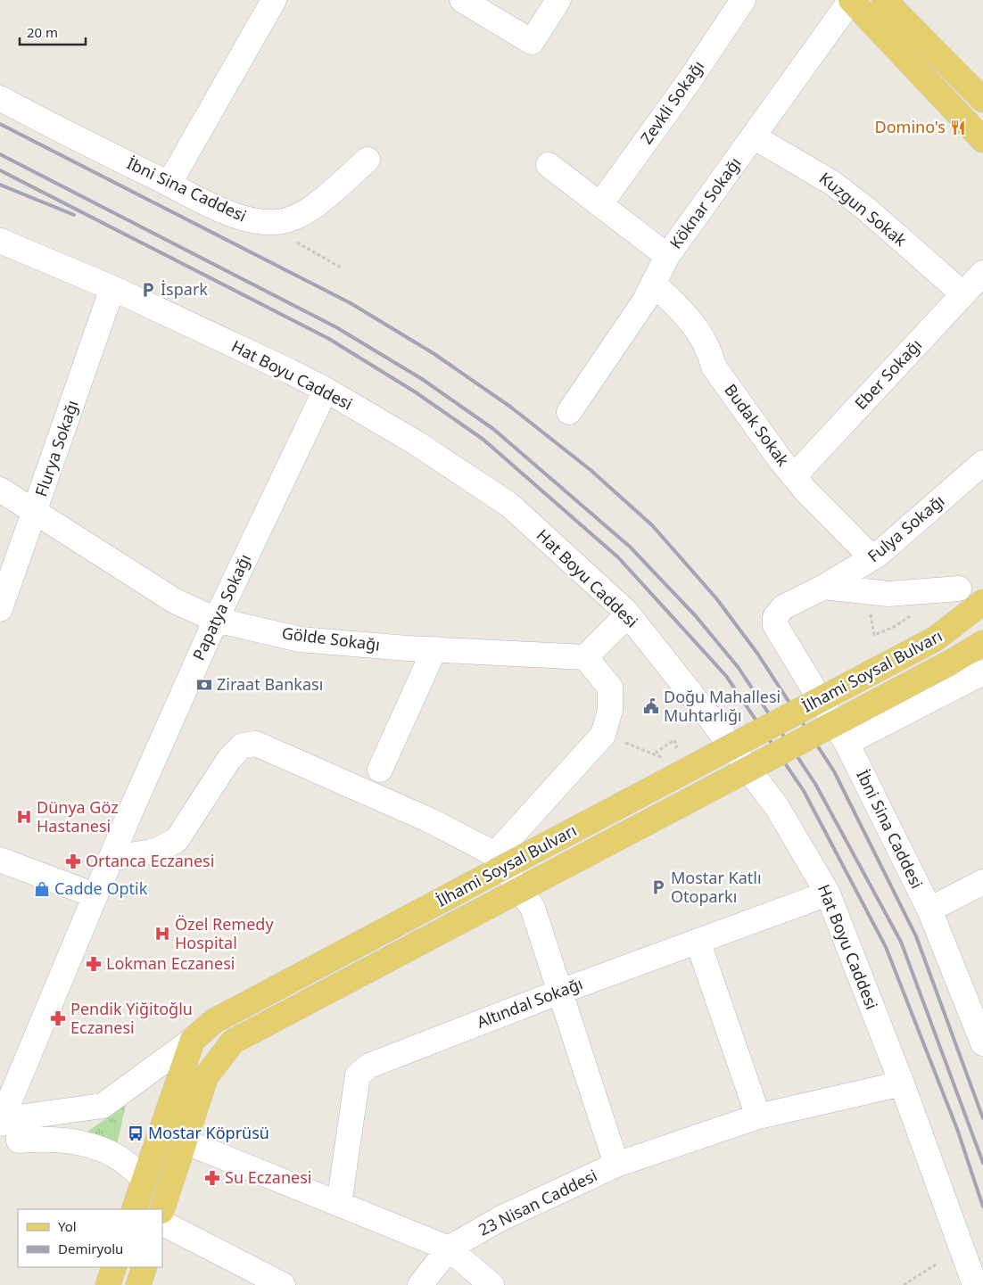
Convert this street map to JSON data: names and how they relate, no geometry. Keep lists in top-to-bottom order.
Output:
{
  "streets": {
    "main road": ["İlhami Soysal Bulvarı"],
    "street": [
      "Zevkli Sokağı",
      "İbni Sina Caddesi",
      "Köknar Sokağı",
      "Kuzgun Sokak",
      "Eber Sokağı",
      "Hat Boyu Caddesi",
      "Budak Sokak",
      "Flurya Sokağı",
      "Fulya Sokağı",
      "Papatya Sokağı",
      "Gölde Sokağı",
      "Altındal Sokağı",
      "23 Nisan Caddesi"
    ]
  },
  "crossings": [
    ["İbni Sina Caddesi", "Fulya Sokağı"],
    ["Köknar Sokağı", "Kuzgun Sokak"],
    ["Köknar Sokağı", "Budak Sokak"],
    ["Kuzgun Sokak", "Eber Sokağı"],
    ["Eber Sokağı", "Budak Sokak"],
    ["Hat Boyu Caddesi", "Flurya Sokağı"],
    ["Hat Boyu Caddesi", "Papatya Sokağı"],
    ["Hat Boyu Caddesi", "Altındal Sokağı"],
    ["Hat Boyu Caddesi", "23 Nisan Caddesi"],
    ["Budak Sokak", "Fulya Sokağı"],
    ["Flurya Sokağı", "Gölde Sokağı"],
    ["Papatya Sokağı", "Gölde Sokağı"]
  ],
  "places": {
    "restaurant": ["Domino's"],
    "parking": ["İspark", "Mostar Katlı Otoparkı"],
    "bank": ["Ziraat Bankası"],
    "public building": ["Doğu Mahallesi Muhtarlığı"],
    "hospital": ["Dünya Göz Hastanesi", "Özel Remedy Hospital"],
    "pharmacy": [
      "Ortanca Eczanesi",
      "Lokman Eczanesi",
      "Pendik Yiğitoğlu Eczanesi",
      "Su Eczanesi"
    ],
    "shop": ["Cadde Optik"],
    "bus stop": ["Mostar Köprüsü"]
  },
  "legend": ["Yol", "Demiryolu"],
  "scale_bar": "20 m"
}
